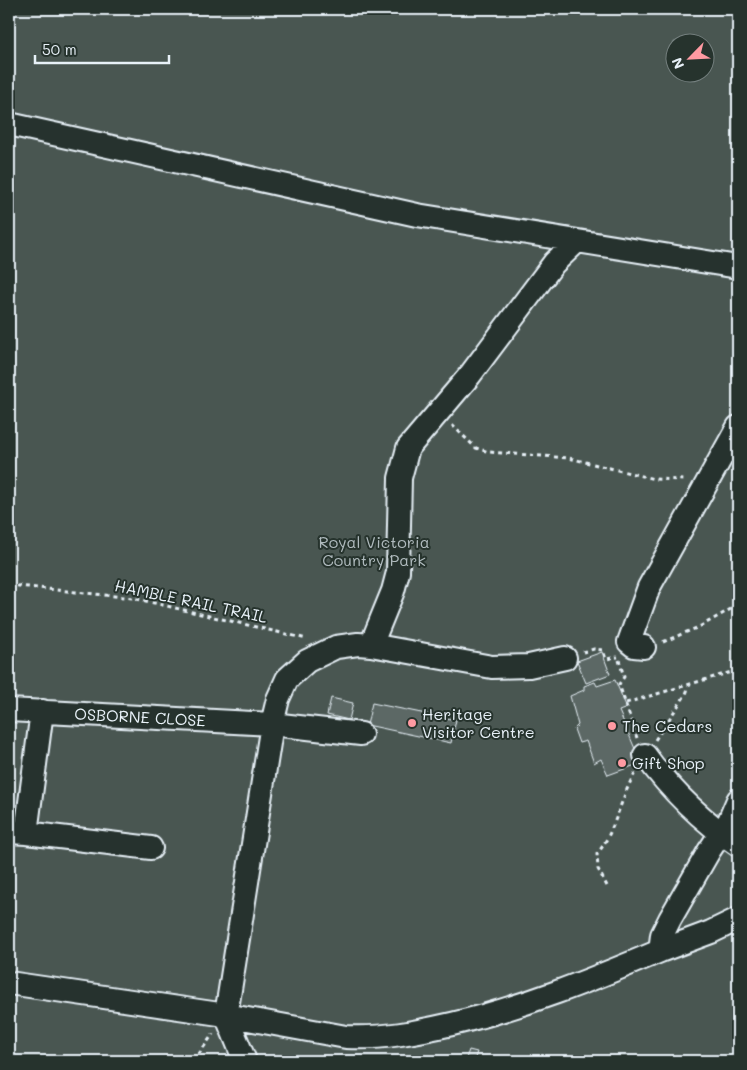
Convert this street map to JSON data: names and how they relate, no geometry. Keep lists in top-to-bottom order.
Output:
{
  "streets": {
    "lane": ["OSBORNE CLOSE"],
    "path": ["HAMBLE RAIL TRAIL"]
  },
  "parks": ["Royal Victoria Country Park"],
  "places": ["Heritage Visitor Centre", "The Cedars", "Gift Shop"],
  "scale_bar": "50 m",
  "north": "bottom left"
}
